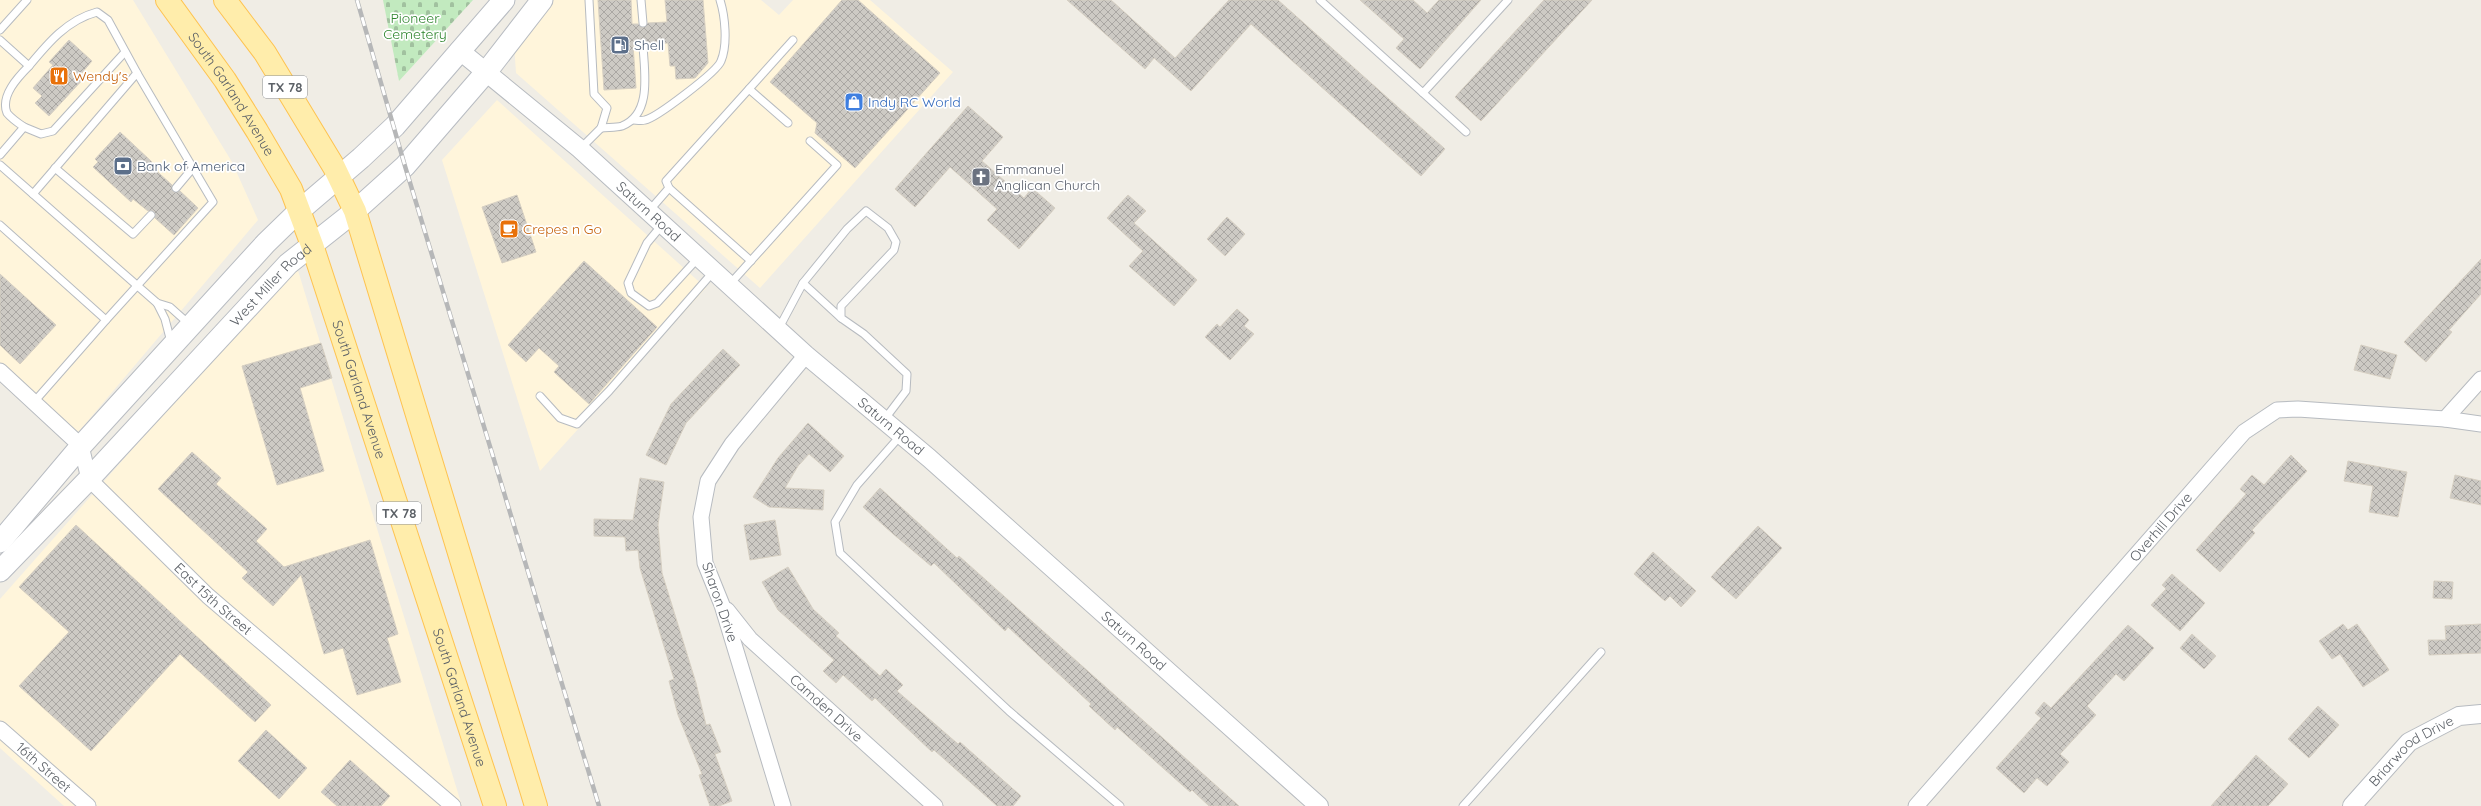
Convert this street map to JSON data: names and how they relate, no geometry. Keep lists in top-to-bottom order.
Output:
{
  "streets": {
    "main road": ["TX 78", "South Garland Avenue", "West Miller Road"],
    "street": [
      "Saturn Road",
      "Overhill Drive",
      "East 15th Street",
      "Sharon Drive",
      "Camden Drive",
      "Briarwood Drive",
      "16th Street"
    ]
  },
  "crossings": [
    ["TX 78", "West Miller Road"],
    ["South Garland Avenue", "West Miller Road"],
    ["Saturn Road", "West Miller Road"],
    ["Saturn Road", "Sharon Drive"],
    ["West Miller Road", "East 15th Street"],
    ["Sharon Drive", "Camden Drive"]
  ],
  "parks": ["Pioneer Cemetery"],
  "places": {
    "fuel station": ["Shell"],
    "restaurant": ["Wendy's"],
    "shop": ["Indy RC World"],
    "bank": ["Bank of America"],
    "church": ["Emmanuel Anglican Church"],
    "cafe": ["Crepes n Go"]
  }
}
